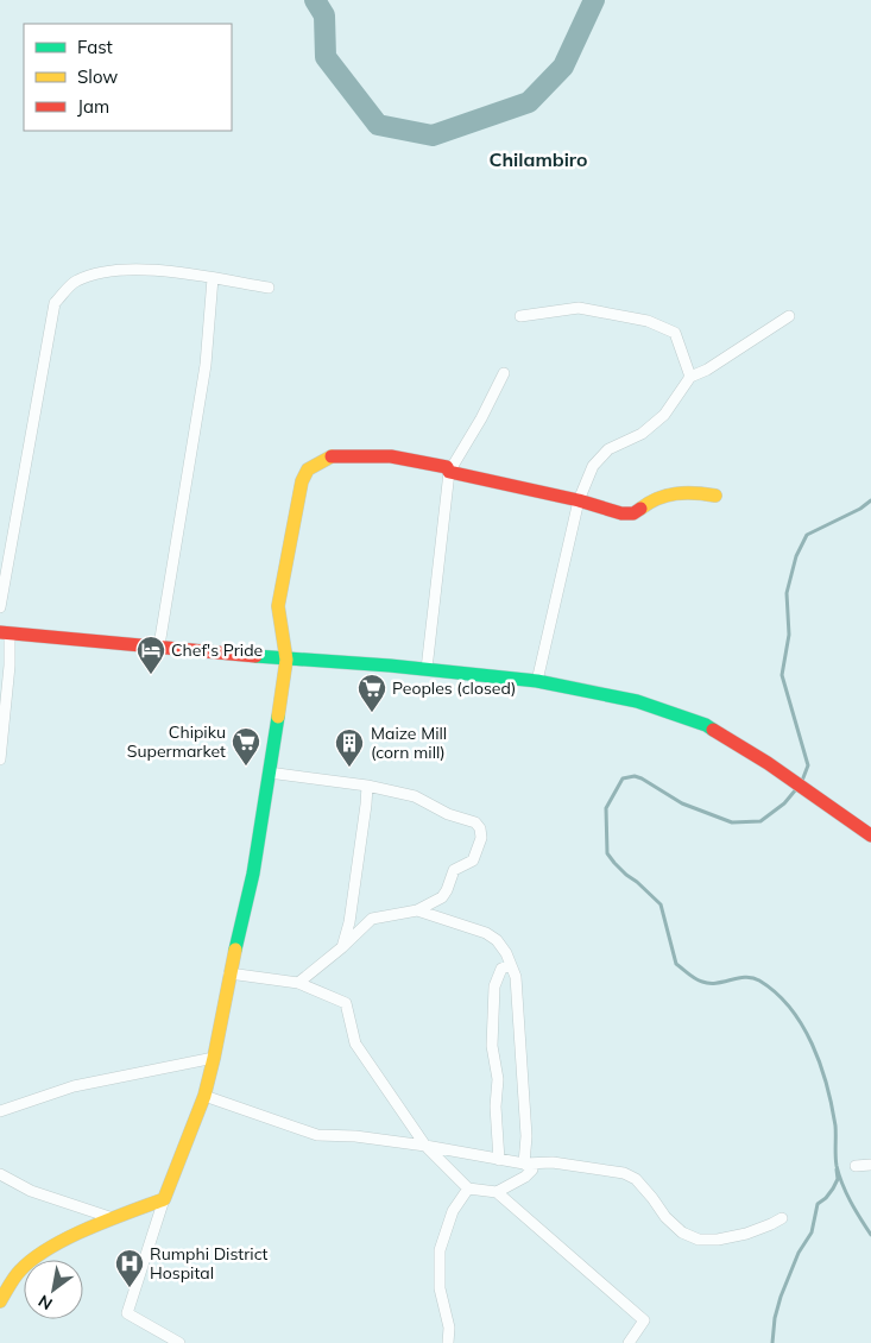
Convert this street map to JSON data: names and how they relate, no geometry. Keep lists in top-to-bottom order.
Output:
{
  "districts": ["Chilambiro"],
  "places": {
    "hotel": ["Chef's Pride"],
    "supermarket": ["Peoples (closed)", "Chipiku Supermarket"],
    "building": ["Maize Mill (corn mill)"],
    "hospital": ["Rumphi District Hospital"]
  },
  "legend": ["Fast", "Slow", "Jam"],
  "north": "bottom left"
}
